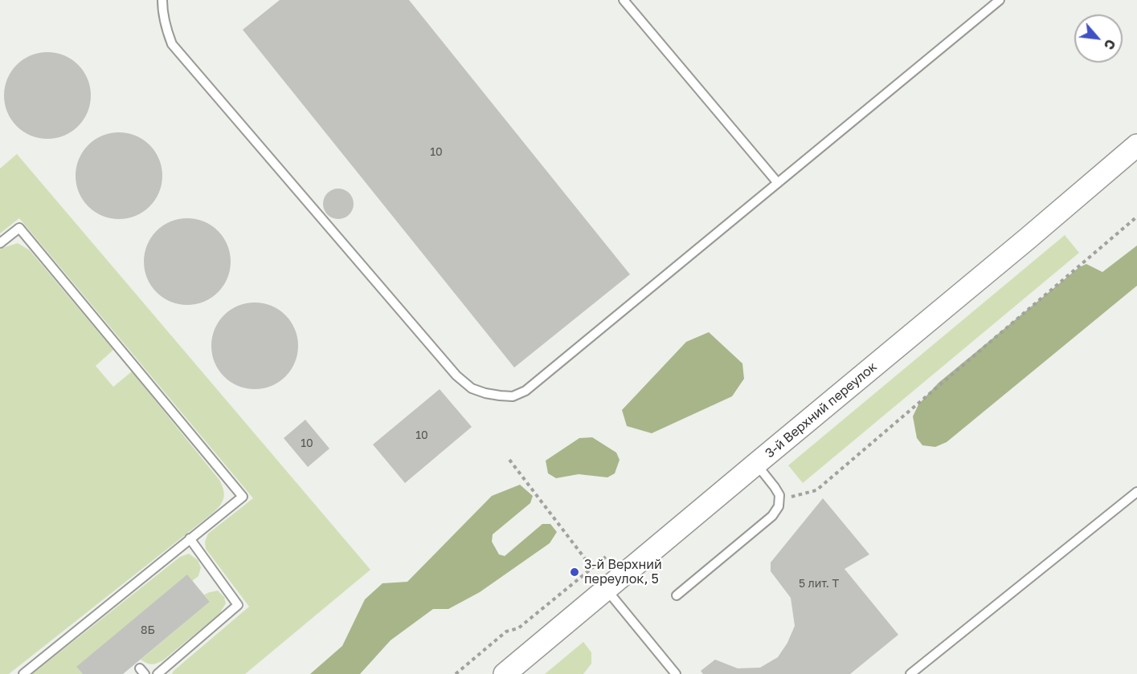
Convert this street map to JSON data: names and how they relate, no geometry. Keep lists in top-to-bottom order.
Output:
{
  "streets": {
    "street": ["3-й Верхний переулок"]
  },
  "places": ["3-й Верхний переулок, 5"],
  "house_numbers": [
    "10",
    "10",
    "10",
    "5 лит. Т",
    "8Б"
  ],
  "north": "bottom right"
}
